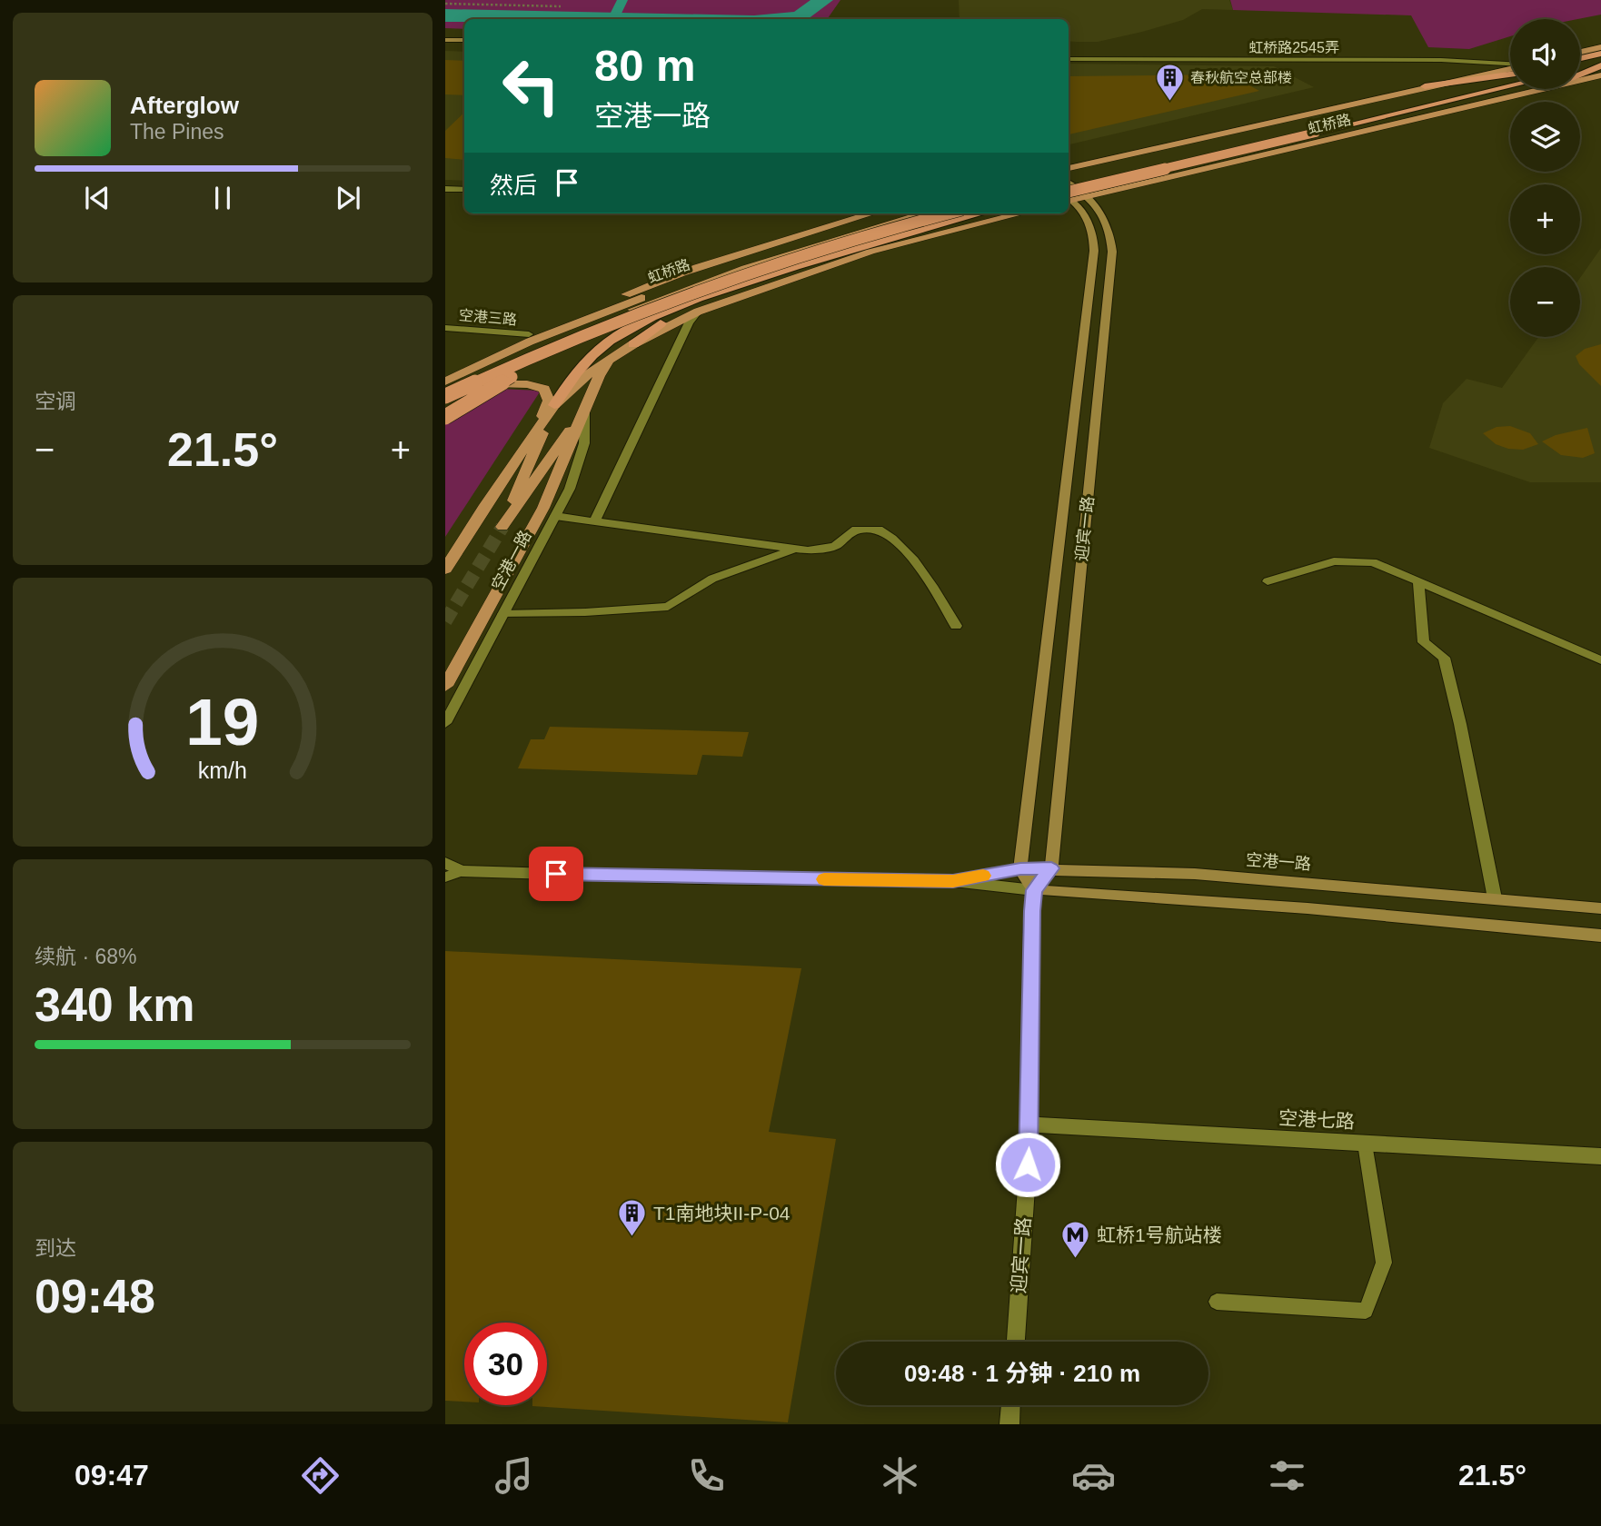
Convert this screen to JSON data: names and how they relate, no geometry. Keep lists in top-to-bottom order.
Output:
{
  "streets": {
    "main road": ["虹桥路", "迎宾一路", "空港一路"],
    "street": ["虹桥路2545弄", "空港三路", "空港七路"]
  },
  "crossings": [
    ["虹桥路", "空港三路"],
    ["虹桥路", "迎宾一路"],
    ["迎宾一路", "空港一路"],
    ["迎宾一路", "空港七路"]
  ],
  "places": {
    "building": ["春秋航空总部楼", "T1南地块II-P-04"],
    "metro station": ["虹桥1号航站楼"]
  },
  "page": {
    "map_buttons": ["+", "−"],
    "turn": ["80 m", "空港一路"],
    "song": ["Afterglow", "The Pines"],
    "then": "然后",
    "tile": [
      "空调",
      ["续航 · 68%", "340 km"],
      ["到达", "09:48"]
    ],
    "heat": ["−", "21.5°", "+"],
    "limit": "30",
    "trip": "09:48 · 1 分钟 · 210 m",
    "tabs": ["09:47", "21.5°"],
    "gauge": ["19", "km/h"]
  }
}
